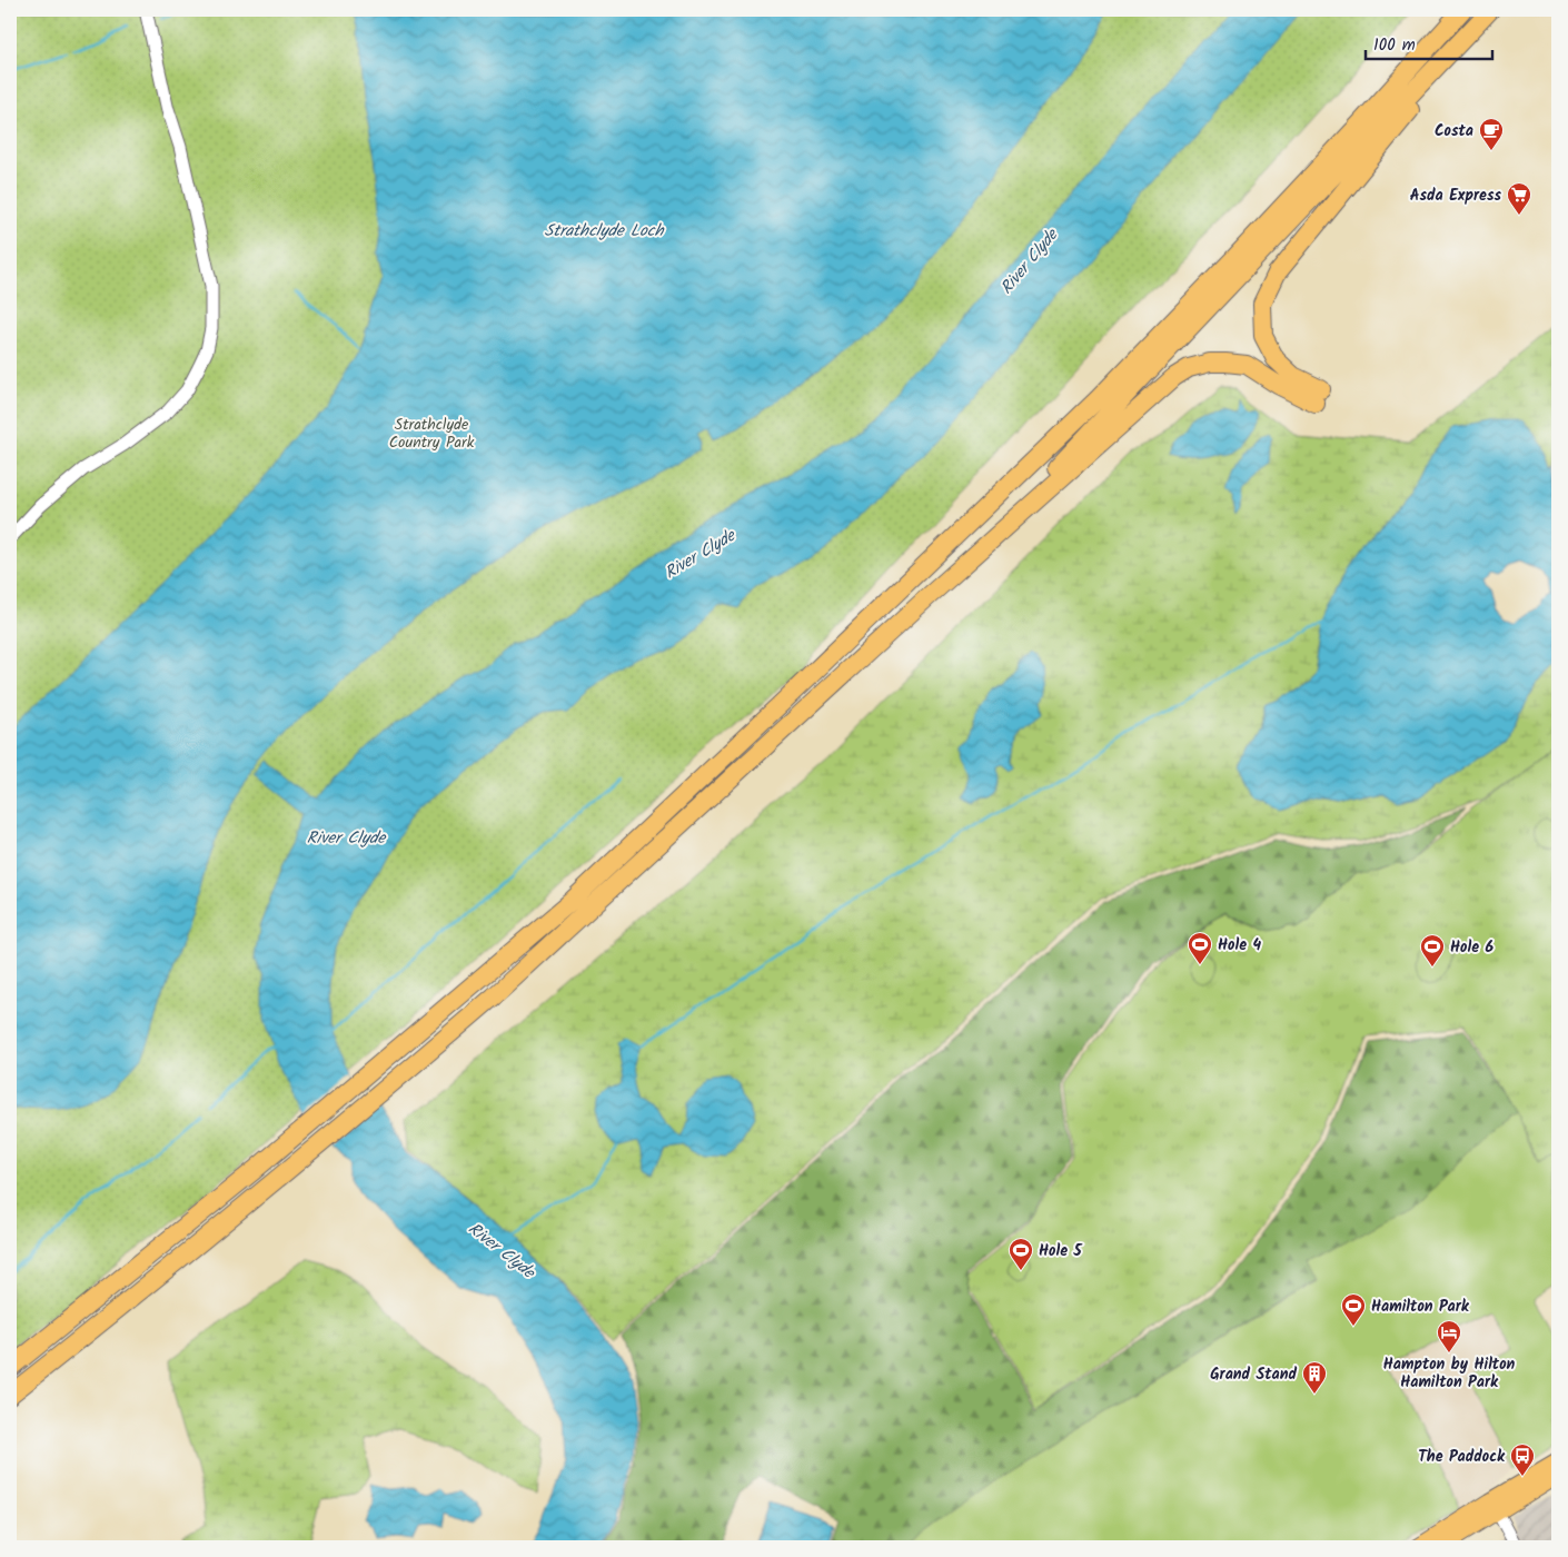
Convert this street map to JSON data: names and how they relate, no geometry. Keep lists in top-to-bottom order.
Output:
{
  "water": ["Strathclyde Loch", "River Clyde"],
  "parks": ["Strathclyde Country Park"],
  "places": {
    "cafe": ["Costa"],
    "supermarket": ["Asda Express"],
    "sports": [
      "Hole 4",
      "Hole 6",
      "Hole 5",
      "Hamilton Park"
    ],
    "hotel": ["Hampton by Hilton Hamilton Park"],
    "building": ["Grand Stand"],
    "bus stop": ["The Paddock"]
  },
  "scale_bar": "100 m"
}
